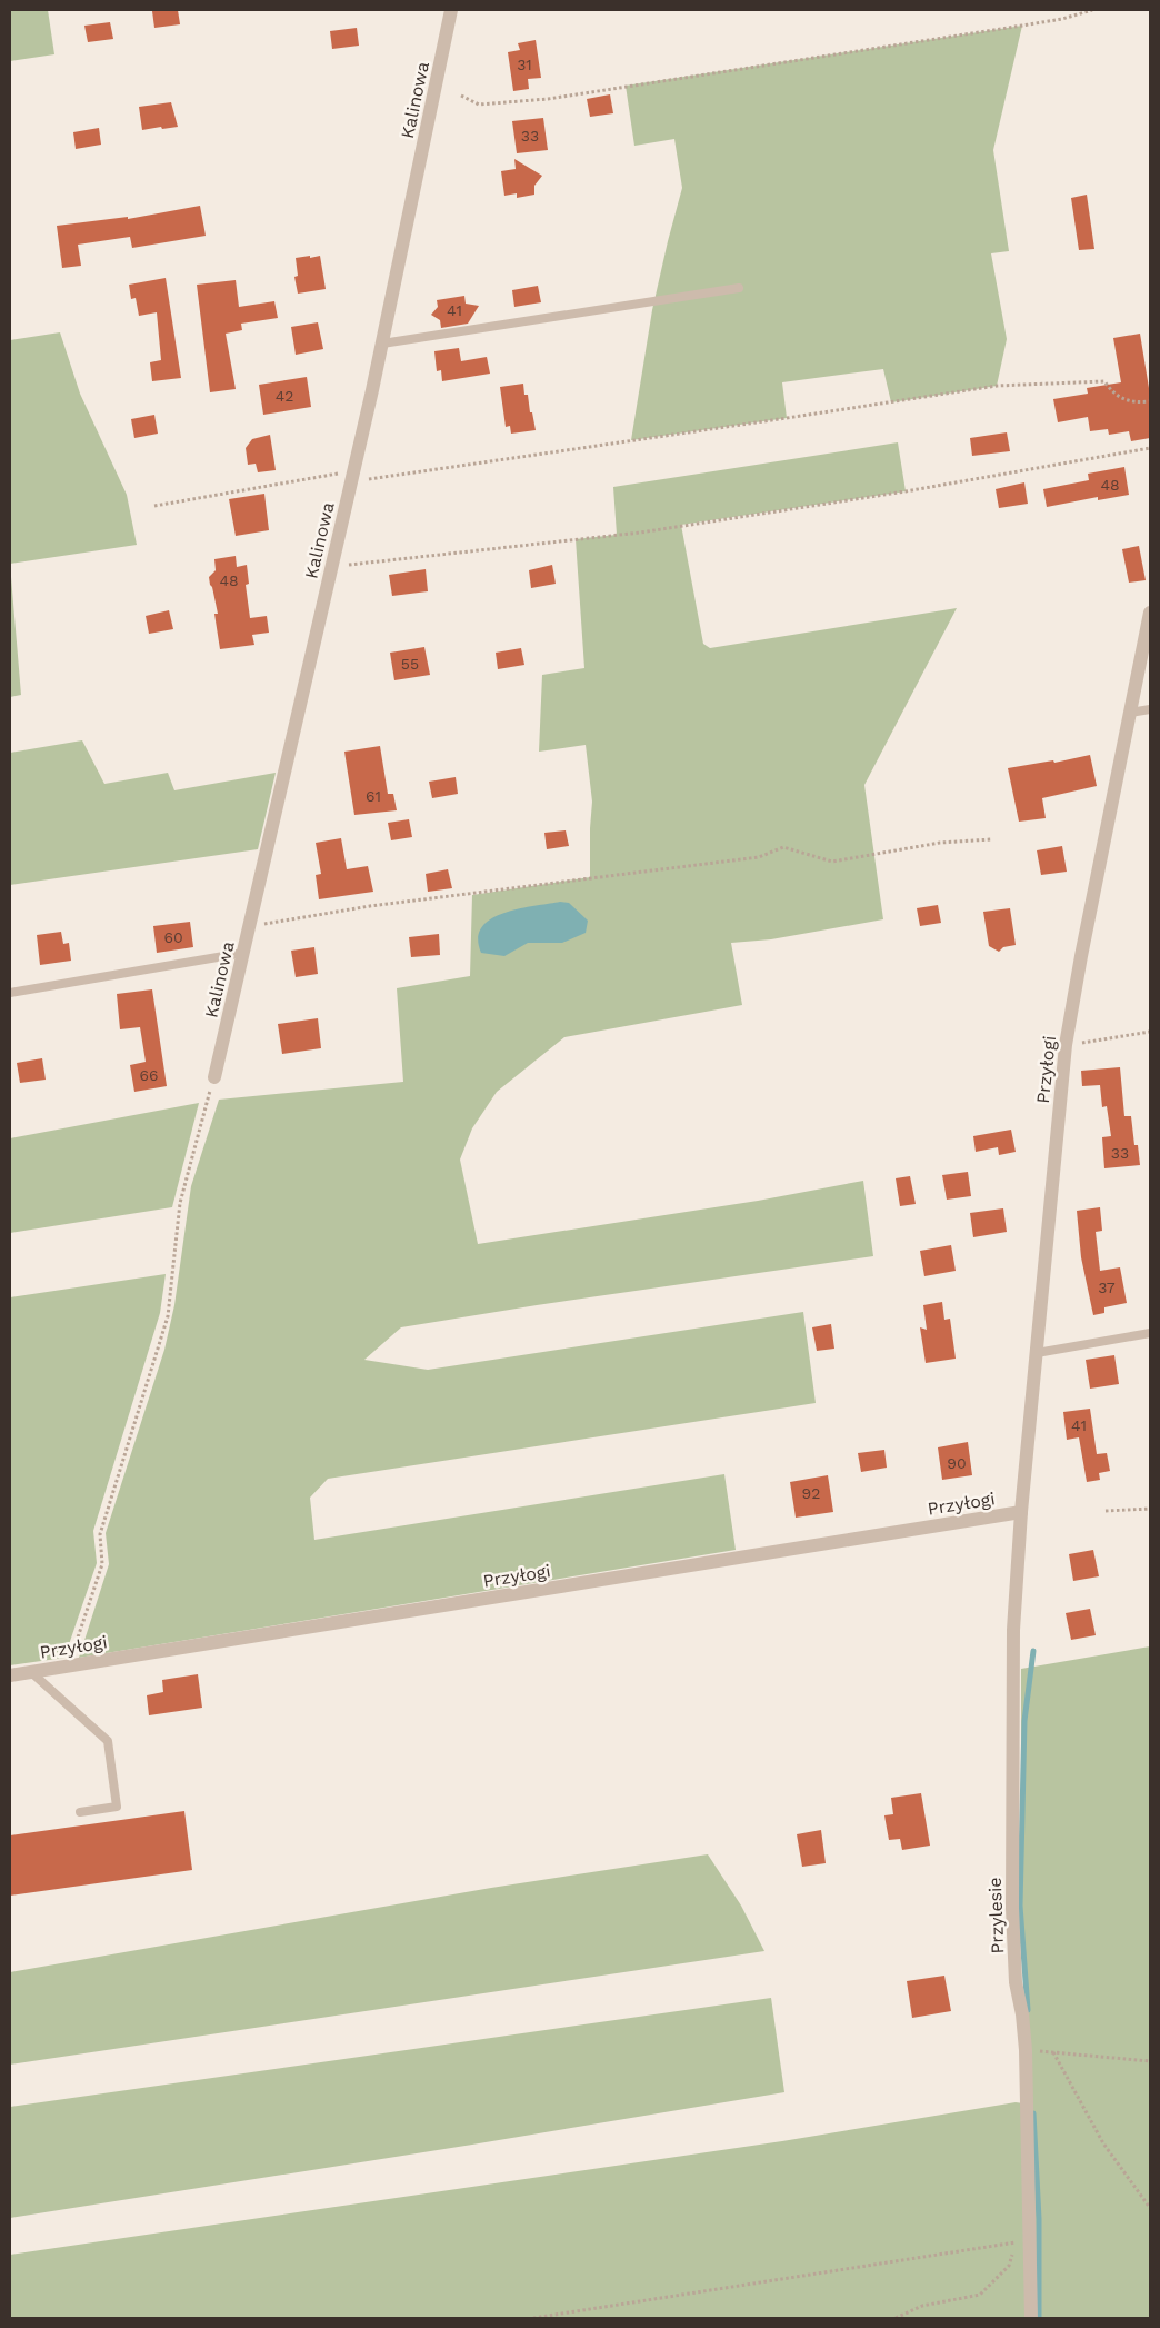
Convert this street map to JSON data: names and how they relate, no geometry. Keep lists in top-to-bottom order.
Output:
{
  "streets": {
    "street": ["Kalinowa", "Przyłogi", "Przylesie"]
  },
  "crossings": [
    ["Przyłogi", "Przylesie"]
  ],
  "house_numbers": [
    "31",
    "33",
    "41",
    "42",
    "48",
    "48",
    "55",
    "61",
    "60",
    "66",
    "33",
    "37",
    "41",
    "90",
    "92"
  ]
}
